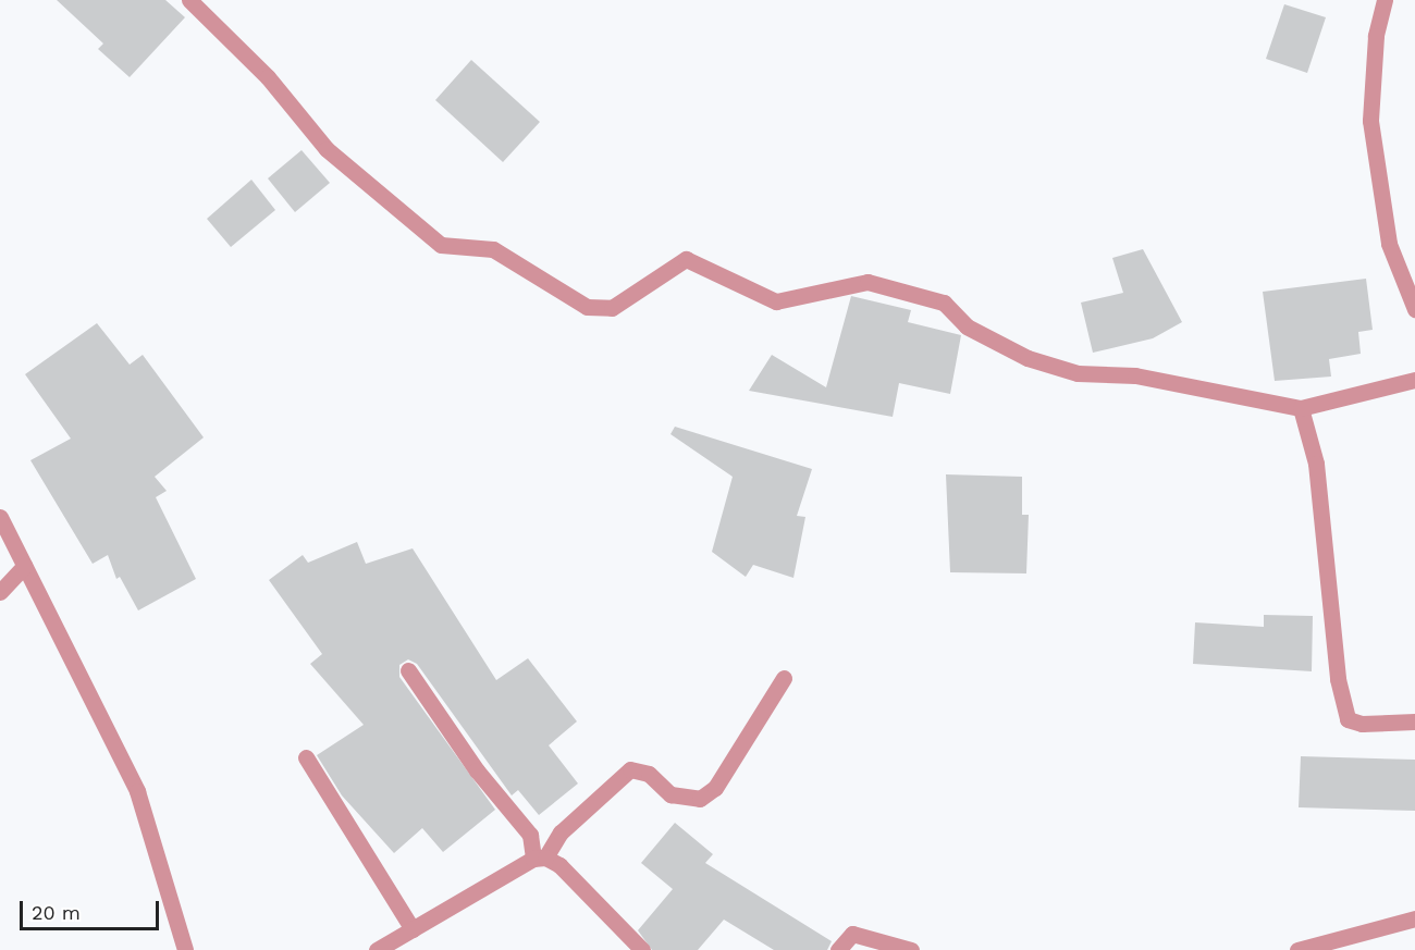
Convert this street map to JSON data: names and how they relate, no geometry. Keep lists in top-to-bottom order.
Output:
{
  "scale_bar": "20 m"
}
